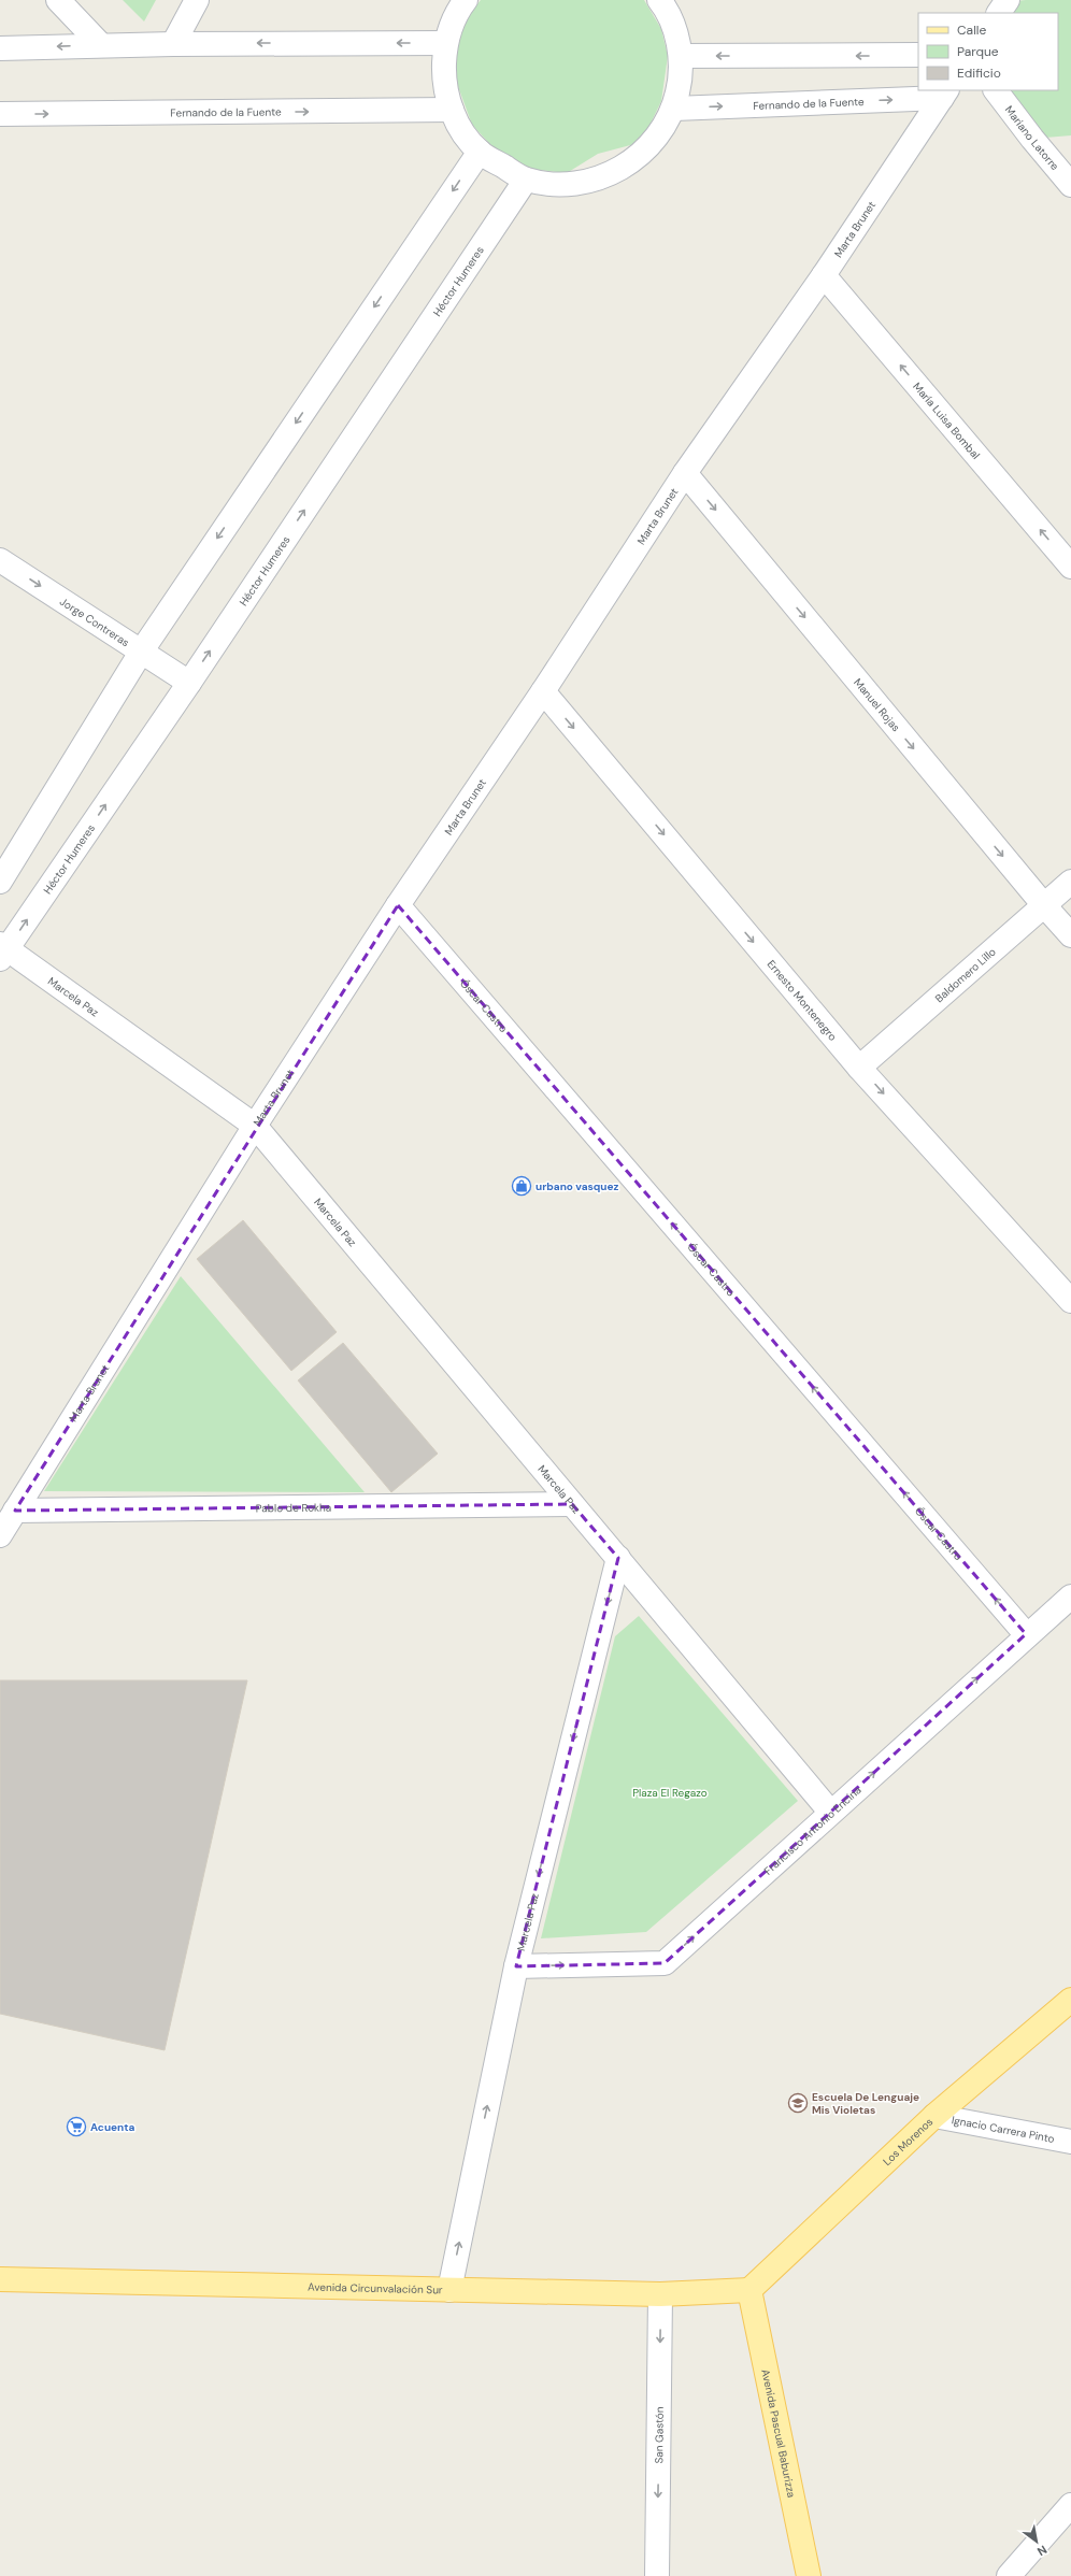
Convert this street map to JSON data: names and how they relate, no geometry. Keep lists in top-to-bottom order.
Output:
{
  "streets": {
    "main road": ["Los Morenos", "Avenida Circunvalación Sur", "Avenida Pascual Baburizza"],
    "street": [
      "Fernando de la Fuente",
      "Mariano Latorre",
      "Marta Brunet",
      "Héctor Humeres",
      "María Luisa Bombal",
      "Jorge Contreras",
      "Manuel Rojas",
      "Baldomero Lillo",
      "Marcela Paz",
      "Ernesto Montenegro",
      "Óscar Castro",
      "Pablo de Rokha",
      "Francisco Antonio Encina",
      "Ignacio Carrera Pinto",
      "San Gastón"
    ]
  },
  "crossings": [
    ["Fernando de la Fuente", "Marta Brunet"],
    ["Marta Brunet", "María Luisa Bombal"],
    ["Marta Brunet", "Manuel Rojas"],
    ["Marta Brunet", "Marcela Paz"],
    ["Marta Brunet", "Ernesto Montenegro"],
    ["Marta Brunet", "Óscar Castro"],
    ["Marta Brunet", "Pablo de Rokha"],
    ["Héctor Humeres", "Jorge Contreras"],
    ["Héctor Humeres", "Marcela Paz"],
    ["Manuel Rojas", "Baldomero Lillo"],
    ["Baldomero Lillo", "Ernesto Montenegro"],
    ["Marcela Paz", "Pablo de Rokha"],
    ["Marcela Paz", "Francisco Antonio Encina"],
    ["Marcela Paz", "Avenida Circunvalación Sur"],
    ["Óscar Castro", "Francisco Antonio Encina"],
    ["Ignacio Carrera Pinto", "Los Morenos"],
    ["Los Morenos", "Avenida Circunvalación Sur"],
    ["Los Morenos", "Avenida Pascual Baburizza"],
    ["Avenida Circunvalación Sur", "Avenida Pascual Baburizza"],
    ["Avenida Circunvalación Sur", "San Gastón"]
  ],
  "one_way": [
    "María Luisa Bombal",
    "Jorge Contreras",
    "Manuel Rojas",
    "Ernesto Montenegro",
    "Óscar Castro",
    "Francisco Antonio Encina",
    "San Gastón"
  ],
  "parks": ["Plaza El Regazo"],
  "places": {
    "shop": ["urbano vasquez"],
    "school or university": ["Escuela De Lenguaje Mis Violetas"],
    "supermarket": ["Acuenta"]
  },
  "legend": ["Calle", "Parque", "Edificio"],
  "north": "bottom right"
}
